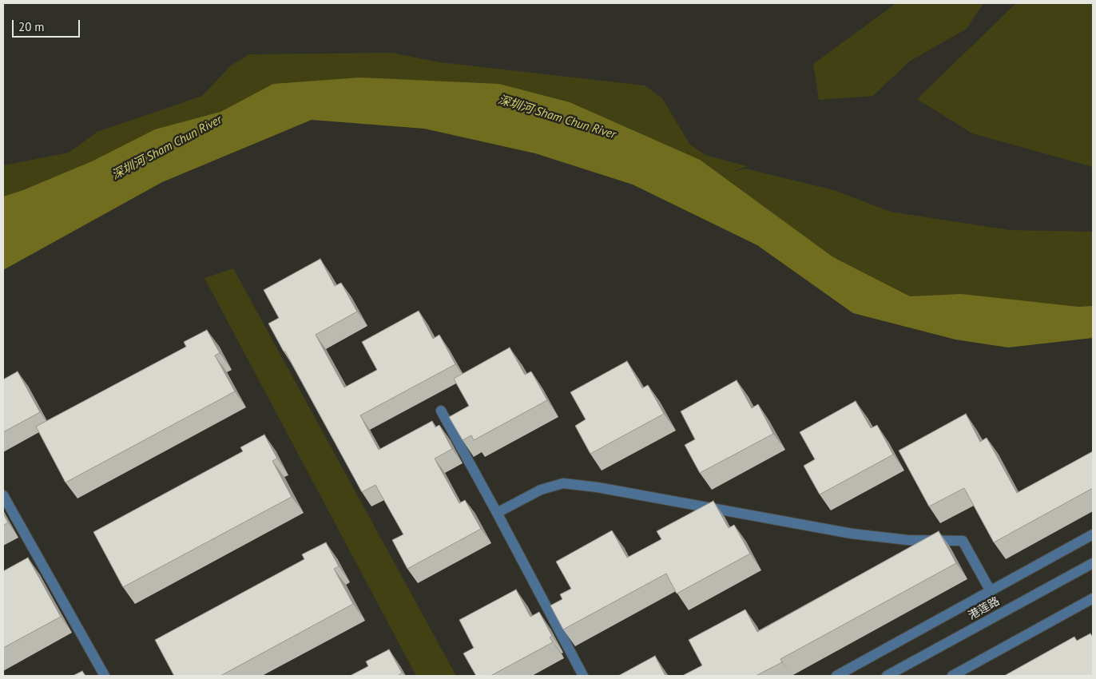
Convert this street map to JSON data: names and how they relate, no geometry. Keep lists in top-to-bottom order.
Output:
{
  "streets": {
    "street": ["港莲路"]
  },
  "water": ["深圳河 Sham Chun River"],
  "scale_bar": "20 m"
}
